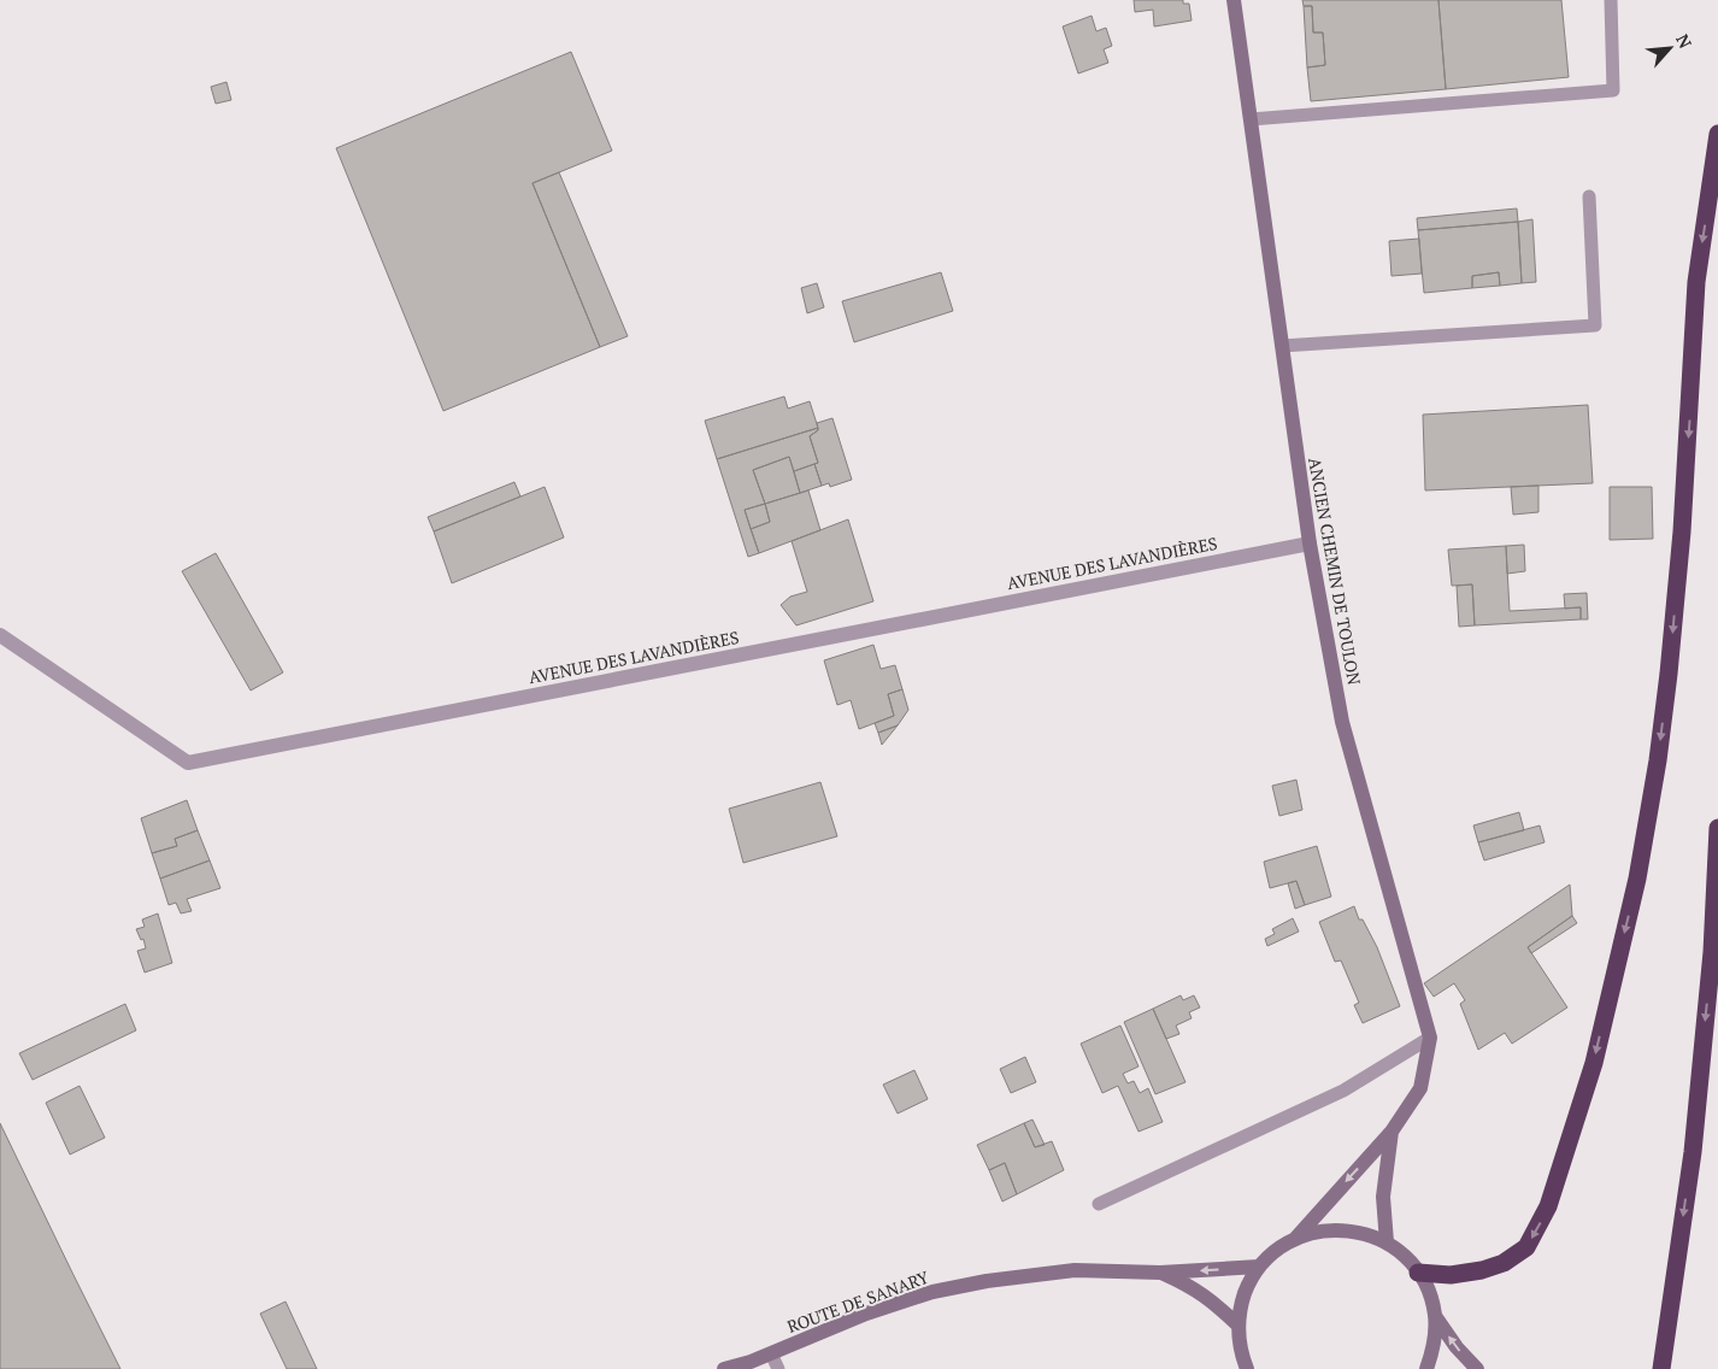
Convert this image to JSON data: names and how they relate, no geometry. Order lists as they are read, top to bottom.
{
  "streets": {
    "main road": ["ANCIEN CHEMIN DE TOULON", "ROUTE DE SANARY"],
    "street": ["AVENUE DES LAVANDIÈRES"]
  },
  "crossings": [
    ["AVENUE DES LAVANDIÈRES", "ANCIEN CHEMIN DE TOULON"]
  ],
  "north": "top right"
}
